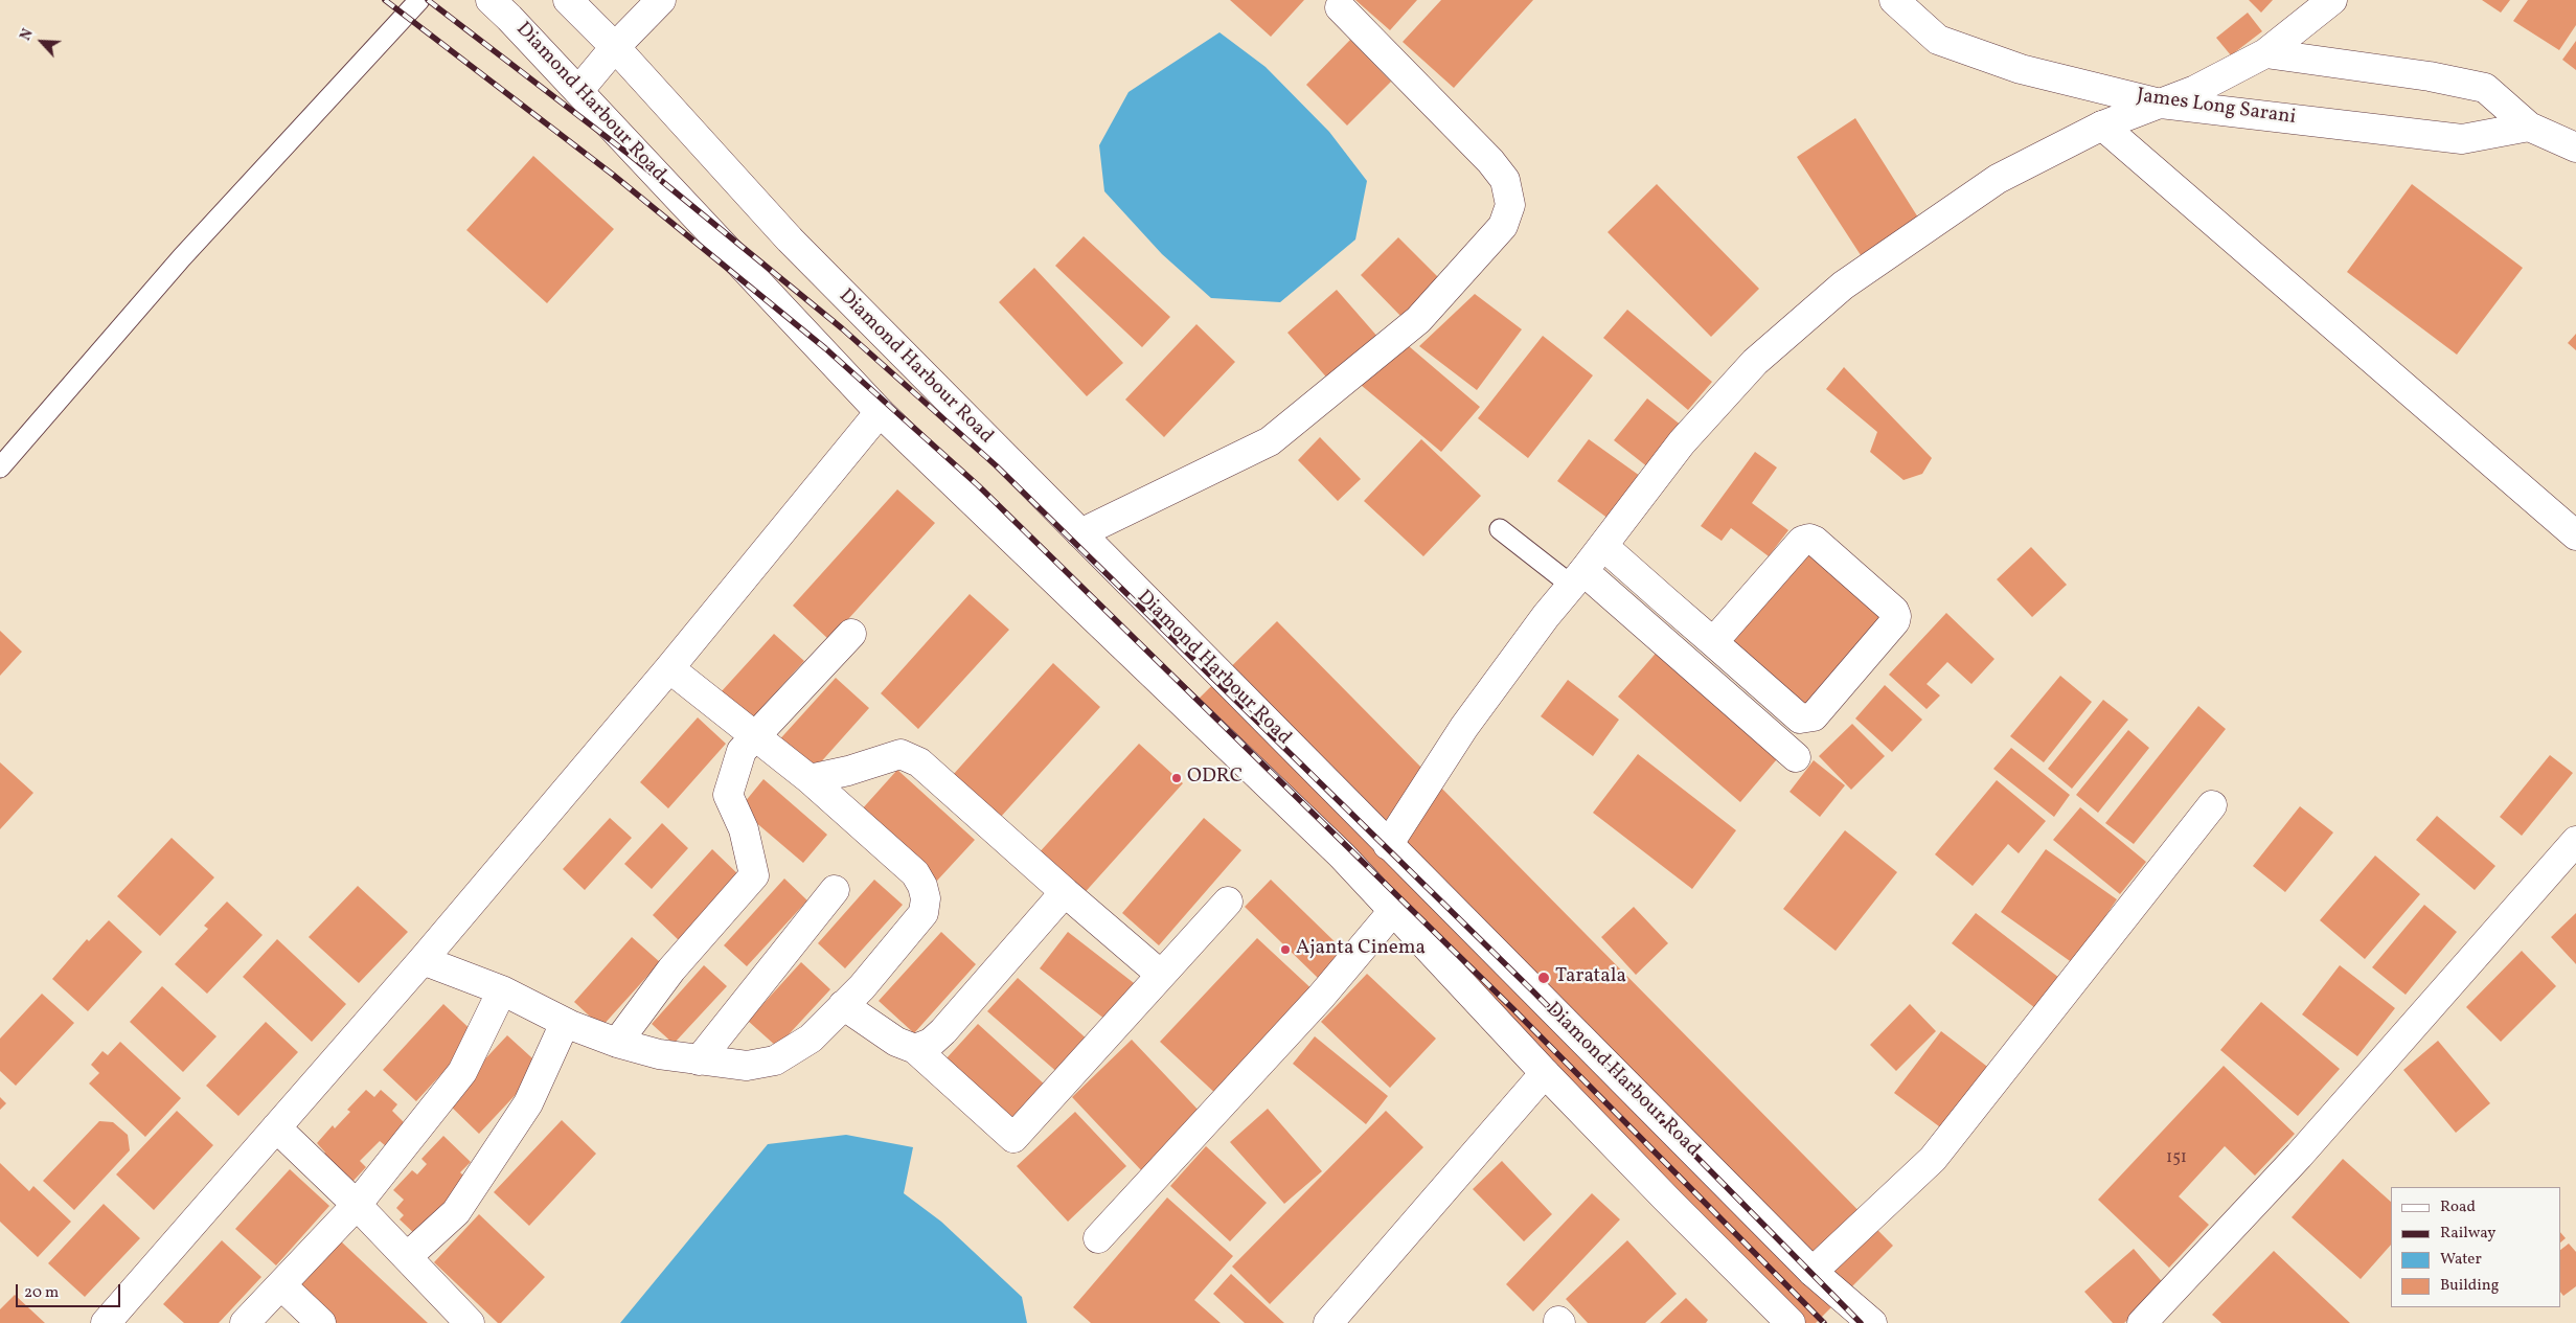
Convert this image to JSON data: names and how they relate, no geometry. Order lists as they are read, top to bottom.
{
  "streets": {
    "main road": ["Diamond Harbour Road", "James Long Sarani"]
  },
  "places": ["ODRC", "Ajanta Cinema", "Taratala"],
  "house_numbers": ["151"],
  "legend": [
    "Road",
    "Railway",
    "Water",
    "Building"
  ],
  "scale_bar": "20 m",
  "north": "top left"
}
